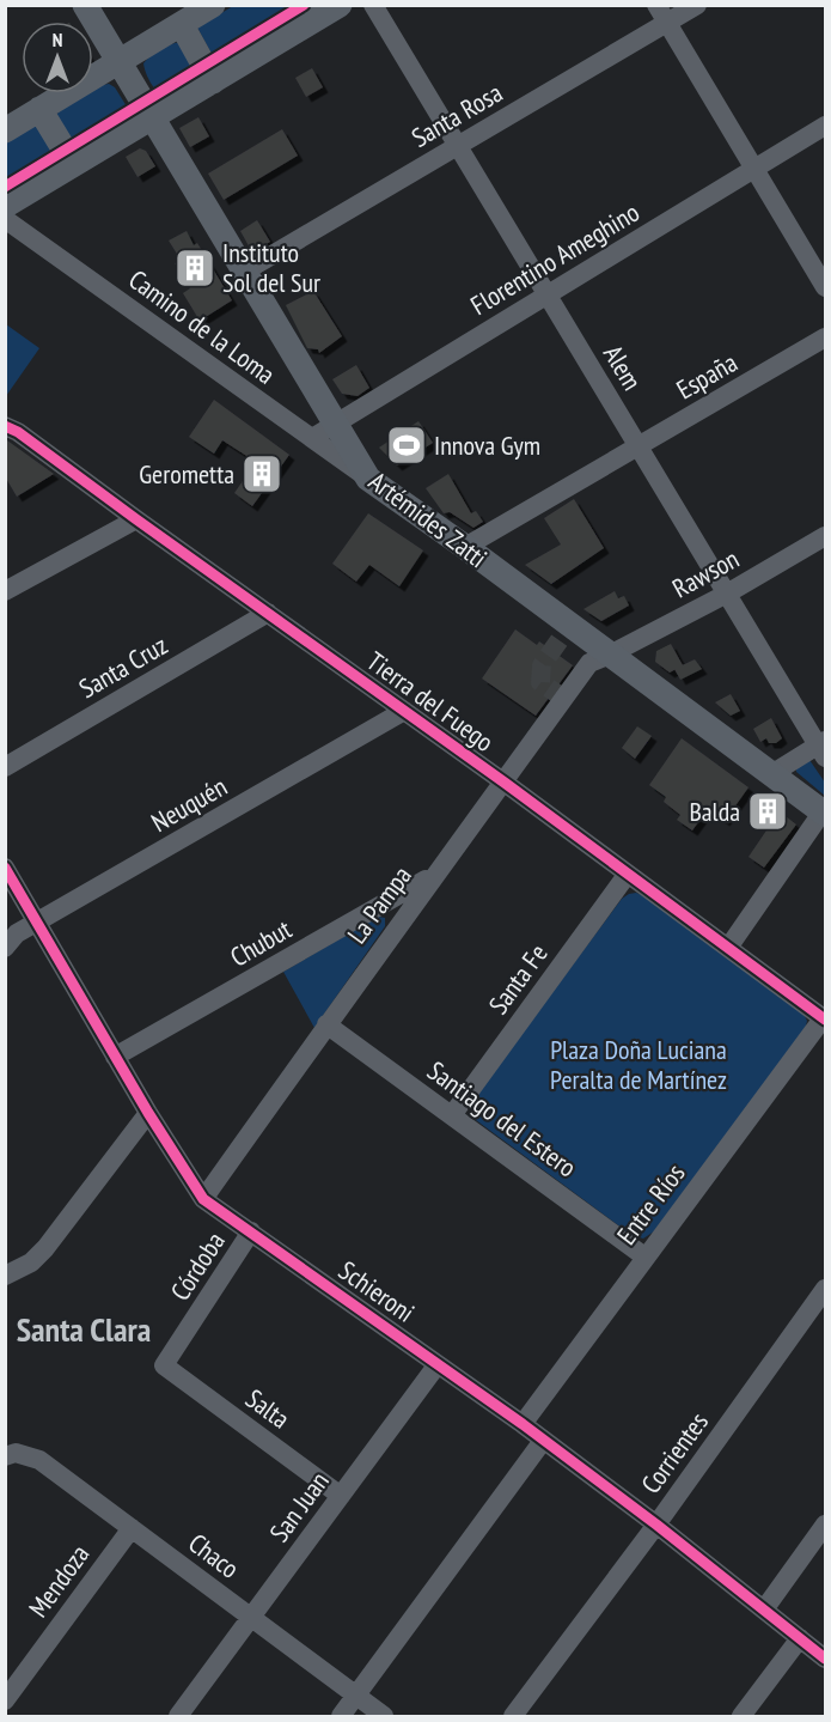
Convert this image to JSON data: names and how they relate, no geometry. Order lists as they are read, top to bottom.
{
  "streets": {
    "main road": ["Artémides Zatti"],
    "street": [
      "Santa Rosa",
      "Florentino Ameghino",
      "Camino de la Loma",
      "Alem",
      "España",
      "Rawson",
      "Santa Cruz",
      "Tierra del Fuego",
      "Neuquén",
      "La Pampa",
      "Chubut",
      "Santa Fe",
      "Santiago del Estero",
      "Entre Ríos",
      "Córdoba",
      "Schieroni",
      "Salta",
      "Corrientes",
      "San Juan",
      "Chaco",
      "Mendoza"
    ]
  },
  "crossings": [
    ["Santa Rosa", "Alem"],
    ["Santa Rosa", "Artémides Zatti"],
    ["Florentino Ameghino", "Camino de la Loma"],
    ["Florentino Ameghino", "Alem"],
    ["Florentino Ameghino", "Artémides Zatti"],
    ["Camino de la Loma", "Artémides Zatti"],
    ["Alem", "España"],
    ["Alem", "Rawson"],
    ["España", "Artémides Zatti"],
    ["Artémides Zatti", "Rawson"],
    ["Artémides Zatti", "La Pampa"],
    ["Rawson", "La Pampa"],
    ["Santa Cruz", "Tierra del Fuego"],
    ["Tierra del Fuego", "Neuquén"],
    ["Tierra del Fuego", "La Pampa"],
    ["Tierra del Fuego", "Santa Fe"],
    ["Tierra del Fuego", "Entre Ríos"],
    ["Neuquén", "Schieroni"],
    ["La Pampa", "Chubut"],
    ["La Pampa", "Santiago del Estero"],
    ["La Pampa", "Schieroni"],
    ["Chubut", "Schieroni"],
    ["Santa Fe", "Santiago del Estero"],
    ["Santiago del Estero", "Entre Ríos"],
    ["Entre Ríos", "Schieroni"],
    ["Córdoba", "Schieroni"],
    ["Córdoba", "Salta"],
    ["Schieroni", "Corrientes"],
    ["Schieroni", "San Juan"],
    ["Salta", "San Juan"],
    ["San Juan", "Chaco"],
    ["Chaco", "Mendoza"]
  ],
  "districts": ["Santa Clara"],
  "parks": ["Plaza Doña Luciana Peralta de Martínez"],
  "places": {
    "building": ["Instituto Sol del Sur", "Gerometta", "Balda"],
    "sports": ["Innova Gym"]
  },
  "north": "top"
}
